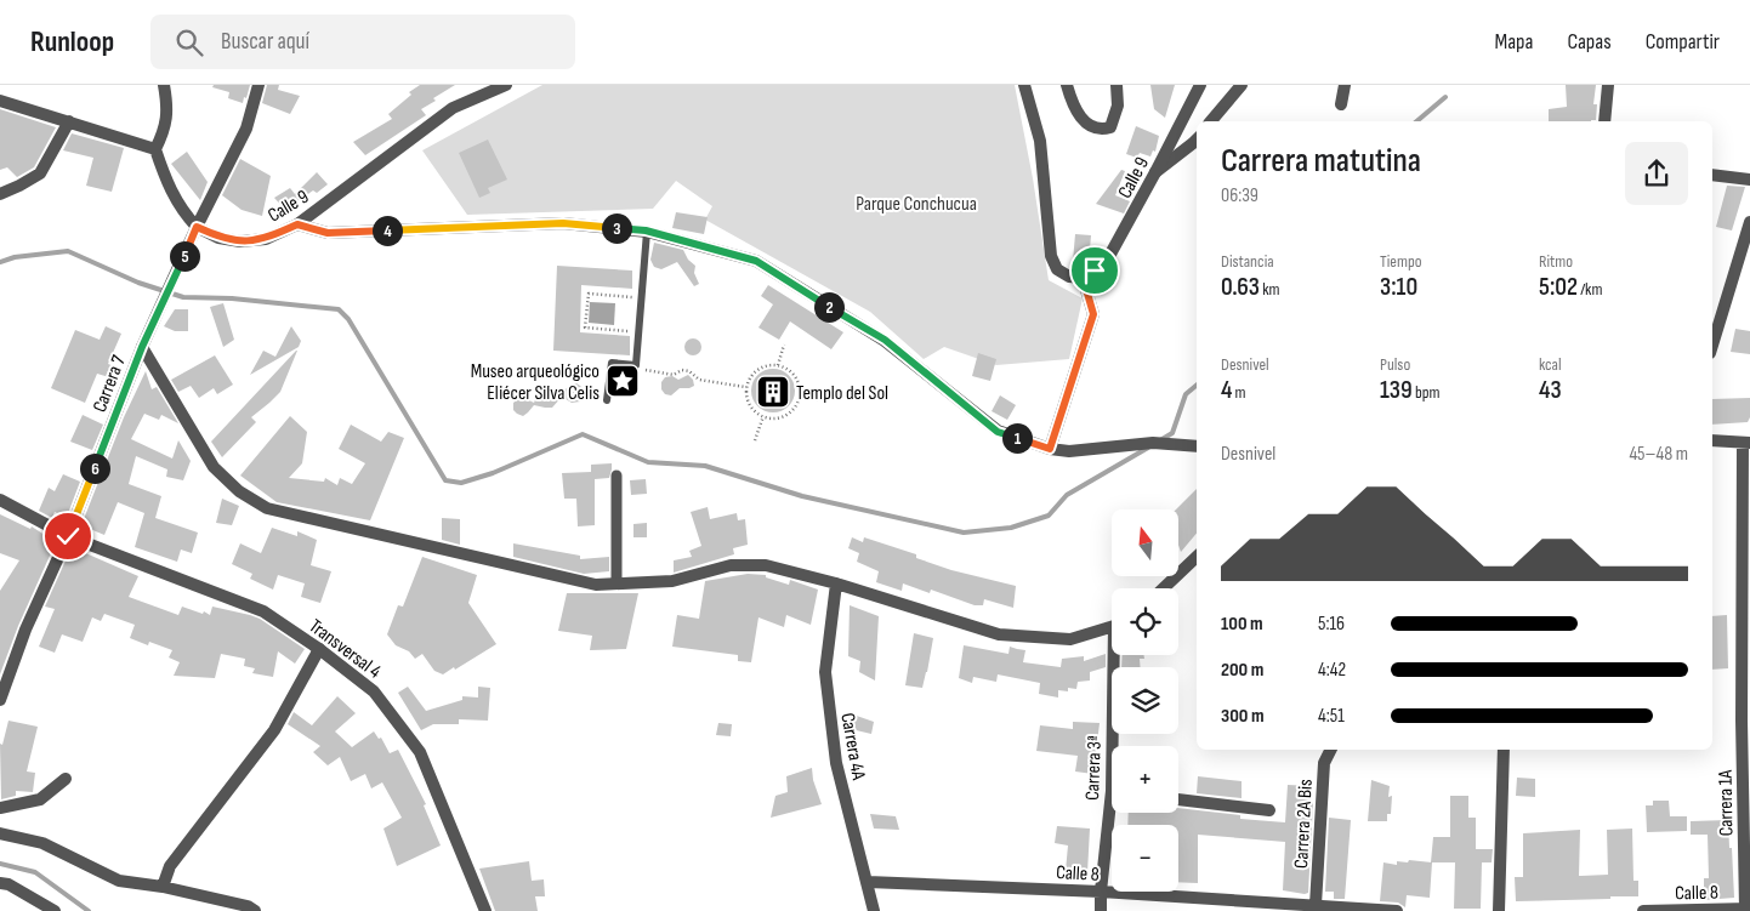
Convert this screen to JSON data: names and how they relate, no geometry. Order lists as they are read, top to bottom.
{
  "streets": {
    "street": [
      "Calle 9",
      "Carrera 7",
      "Transversal 4",
      "Carrera 4A",
      "Carrera 3ª",
      "Carrera 1A",
      "Carrera 2A Bis",
      "Calle 8"
    ]
  },
  "crossings": [
    ["Calle 9", "Carrera 7"],
    ["Carrera 7", "Transversal 4"],
    ["Carrera 4A", "Calle 8"],
    ["Carrera 3ª", "Calle 8"],
    ["Carrera 1A", "Calle 8"],
    ["Carrera 2A Bis", "Calle 8"]
  ],
  "parks": ["Parque Conchucua"],
  "places": {
    "place": ["Museo arqueológico Eliécer Silva Celis"],
    "building": ["Templo del Sol"]
  },
  "north": "top",
  "page": {
    "header": "Runloop",
    "search": "Buscar aquí",
    "nav": ["Mapa", "Capas", "Compartir"],
    "heading": ["Carrera matutina", "06:39"],
    "pins": [
      "3",
      "4",
      "5",
      "2",
      "1",
      "6"
    ],
    "stats": [
      ["Distancia", "0.63 km"],
      ["Tiempo", "3:10"],
      ["Ritmo", "5:02 /km"],
      ["Desnivel", "4 m"],
      ["Pulso", "139 bpm"],
      ["kcal", "43"]
    ],
    "chart": ["Desnivel", "45–48 m"],
    "map_buttons": ["+", "−"],
    "list": [
      {
        "name": "100 m",
        "note": "5:16"
      },
      {
        "name": "200 m",
        "note": "4:42"
      },
      {
        "name": "300 m",
        "note": "4:51"
      }
    ]
  }
}
